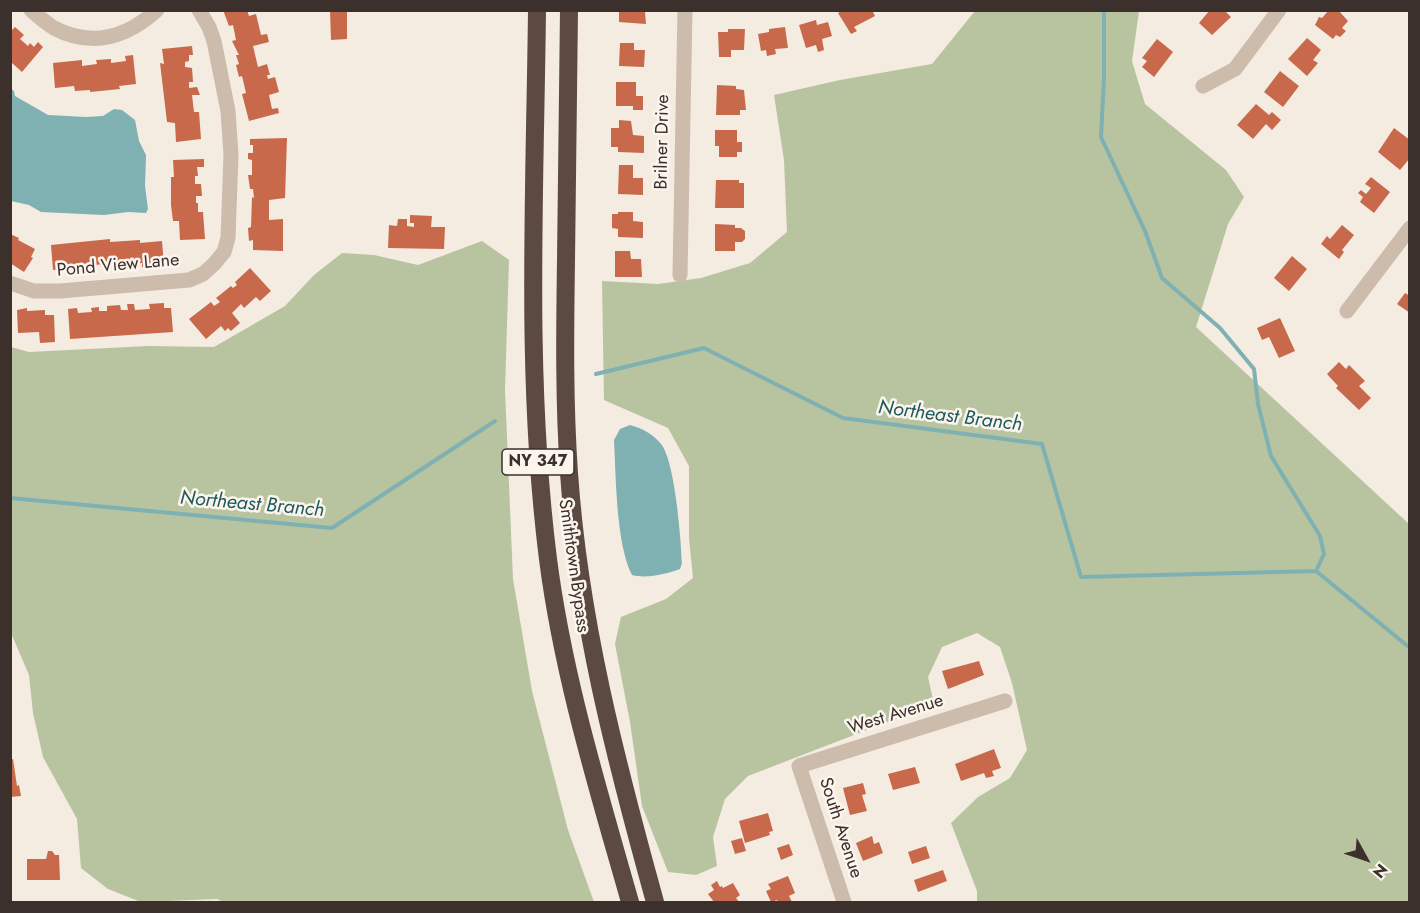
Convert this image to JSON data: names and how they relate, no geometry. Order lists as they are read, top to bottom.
{
  "streets": {
    "highway": ["NY 347", "Smithtown Bypass"],
    "street": [
      "Brilner Drive",
      "Pond View Lane",
      "West Avenue",
      "South Avenue"
    ]
  },
  "crossings": [
    ["West Avenue", "South Avenue"]
  ],
  "water": ["Northeast Branch"],
  "north": "bottom right"
}
